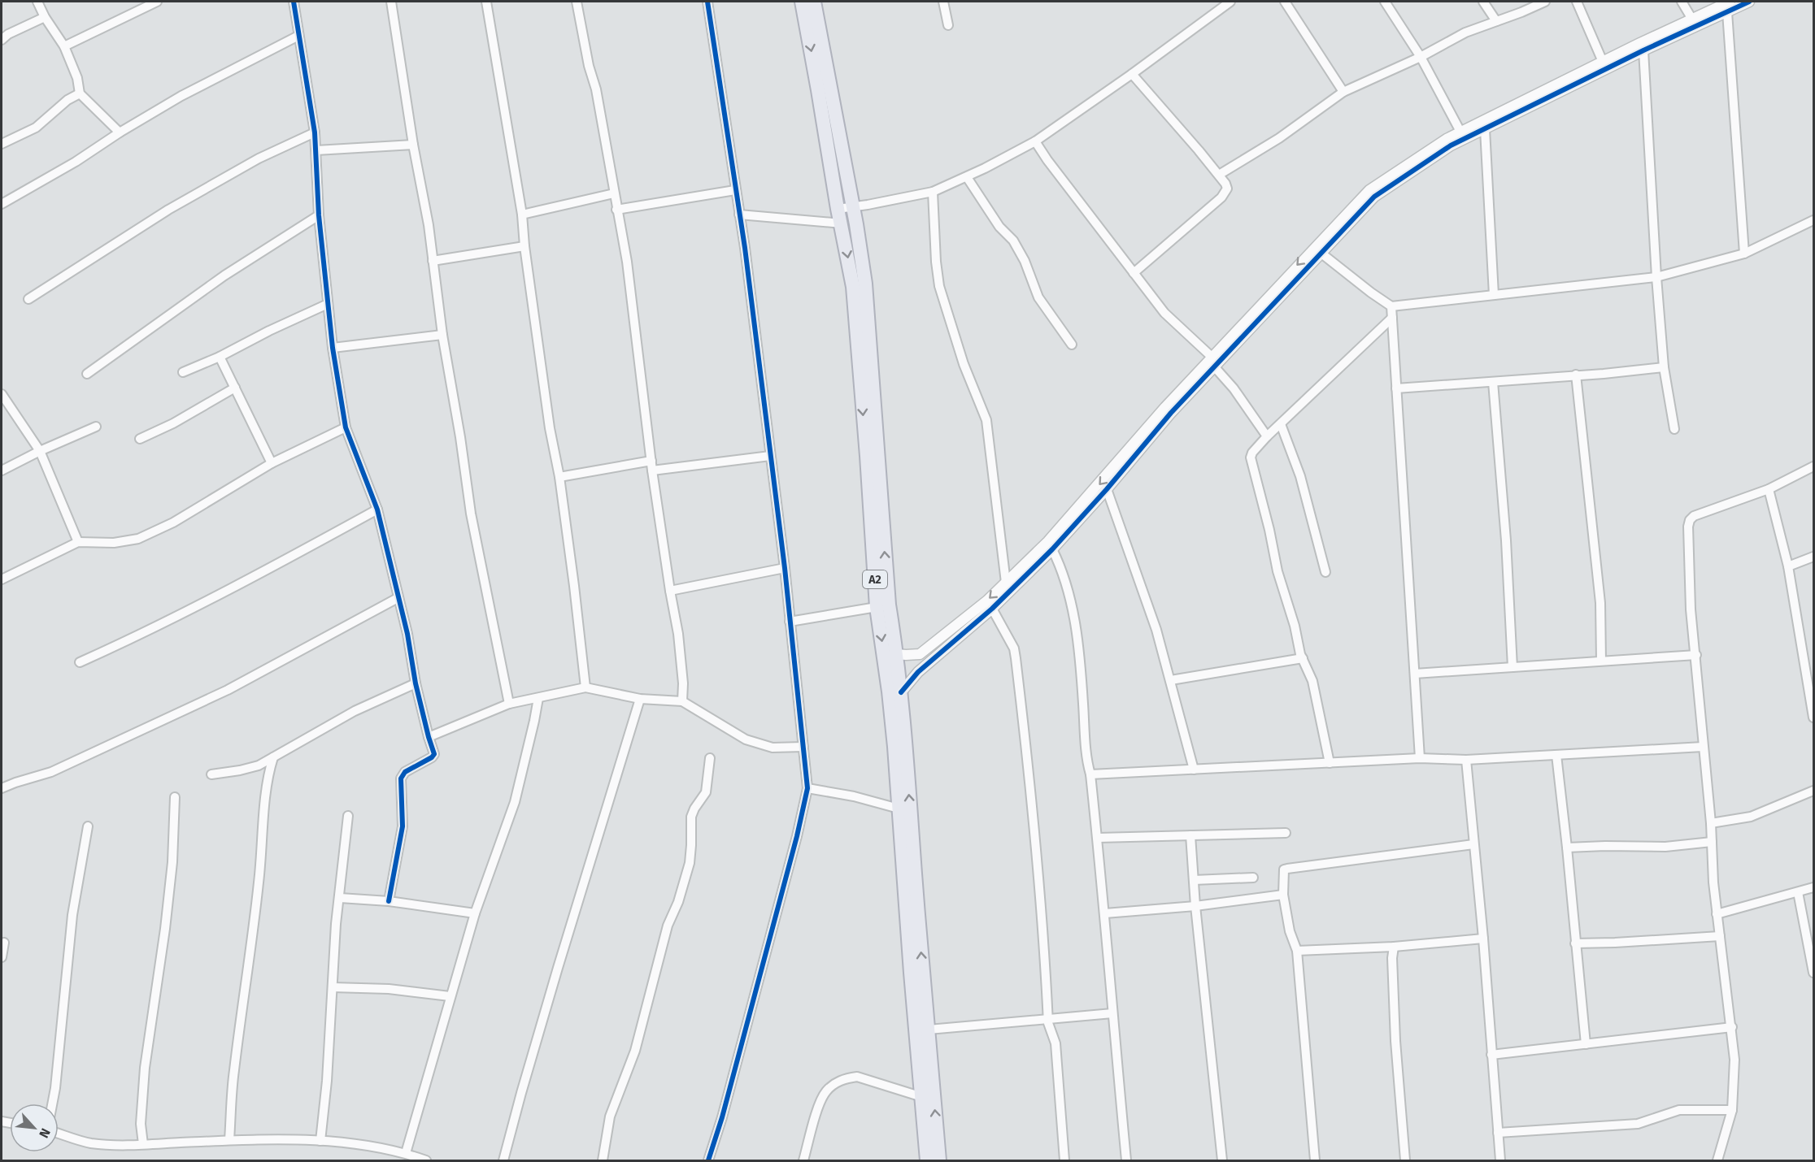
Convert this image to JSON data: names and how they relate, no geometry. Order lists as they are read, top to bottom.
{
  "streets": {
    "highway": ["A2"]
  },
  "north": "bottom right"
}
